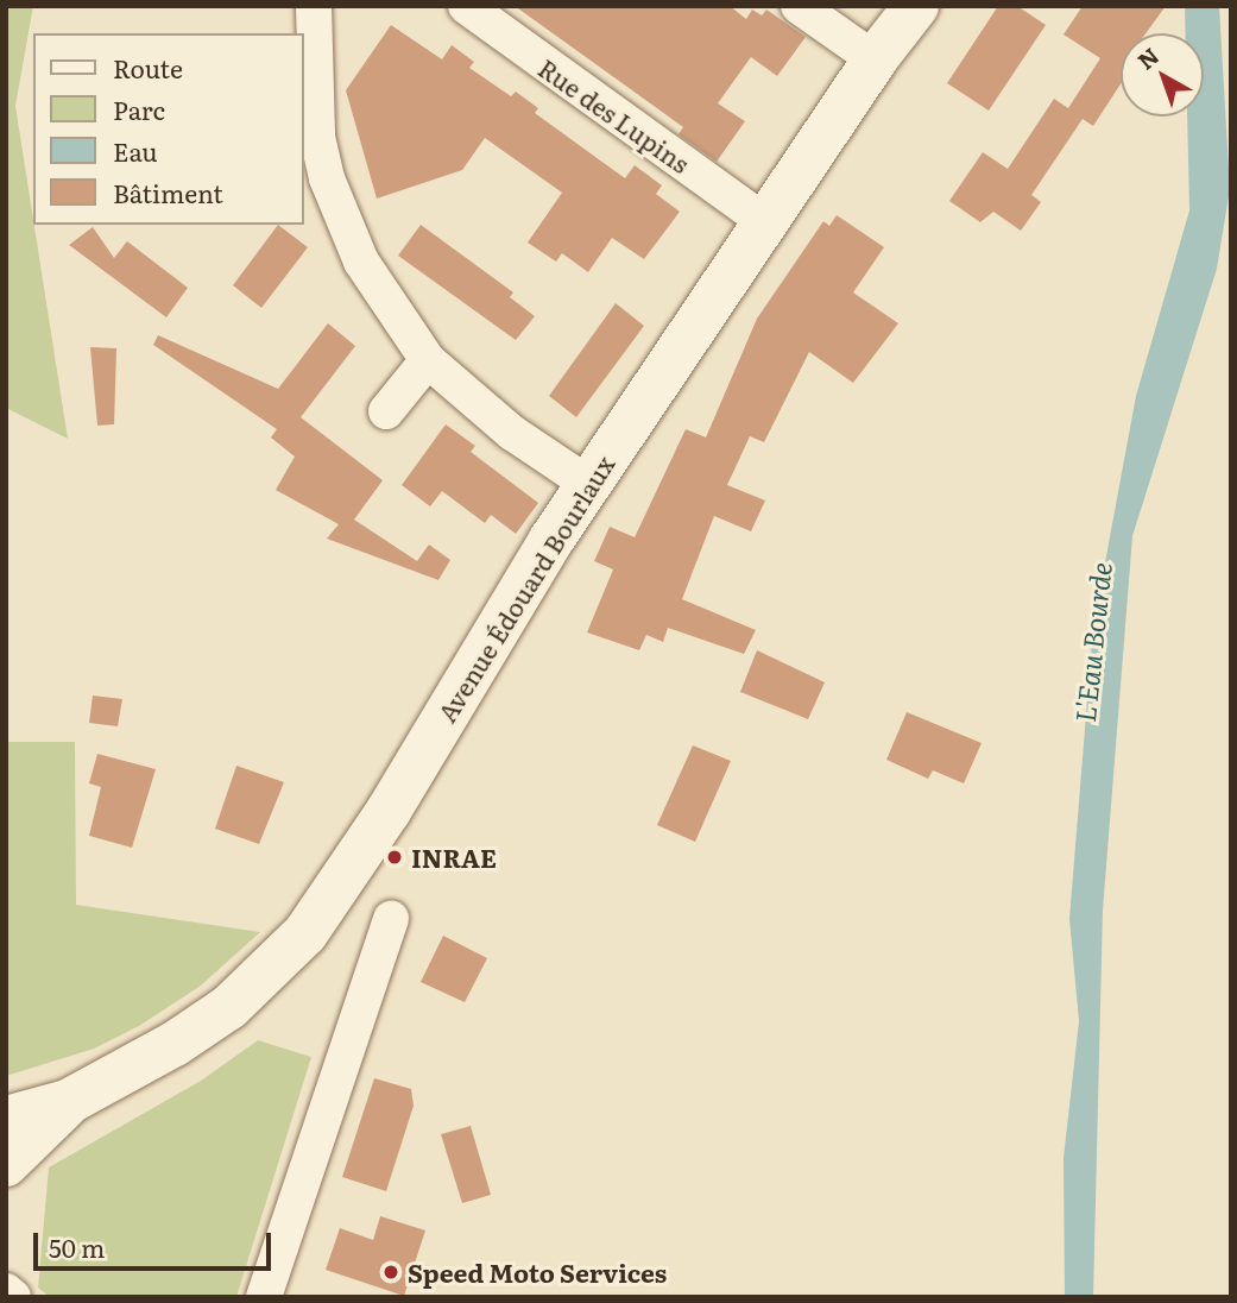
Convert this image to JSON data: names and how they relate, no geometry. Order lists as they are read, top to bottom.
{
  "streets": {
    "street": ["Rue des Lupins", "Avenue Édouard Bourlaux"]
  },
  "crossings": [
    ["Rue des Lupins", "Avenue Édouard Bourlaux"]
  ],
  "water": ["L'Eau Bourde"],
  "places": ["INRAE", "Speed Moto Services"],
  "legend": [
    "Route",
    "Parc",
    "Eau",
    "Bâtiment"
  ],
  "scale_bar": "50 m",
  "north": "top left"
}
